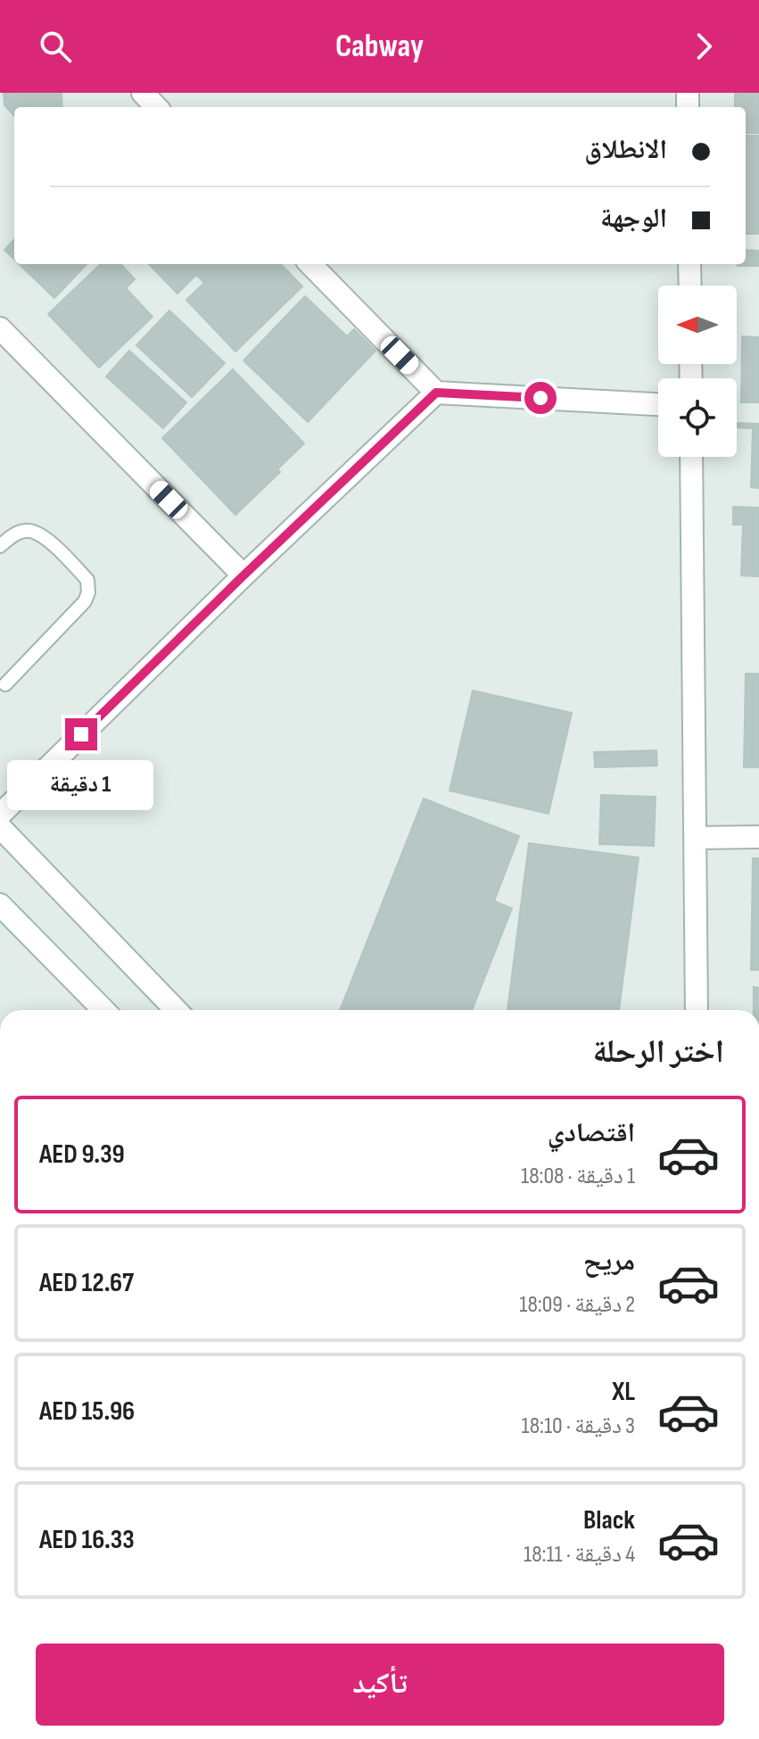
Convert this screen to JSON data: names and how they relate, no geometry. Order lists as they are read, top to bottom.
{
  "north": "left",
  "page": {
    "header": "Cabway",
    "banner": ["الانطلاق", "الوجهة"],
    "bubble": "1 دقيقة",
    "heading": "اختر الرحلة",
    "list": [
      {
        "name": "اقتصادي",
        "note": "1 دقيقة · 18:08",
        "value": "AED 9.39"
      },
      {
        "name": "مريح",
        "note": "2 دقيقة · 18:09",
        "value": "AED 12.67"
      },
      {
        "name": "XL",
        "note": "3 دقيقة · 18:10",
        "value": "AED 15.96"
      },
      {
        "name": "Black",
        "note": "4 دقيقة · 18:11",
        "value": "AED 16.33"
      }
    ],
    "buttons": "تأكيد"
  }
}
